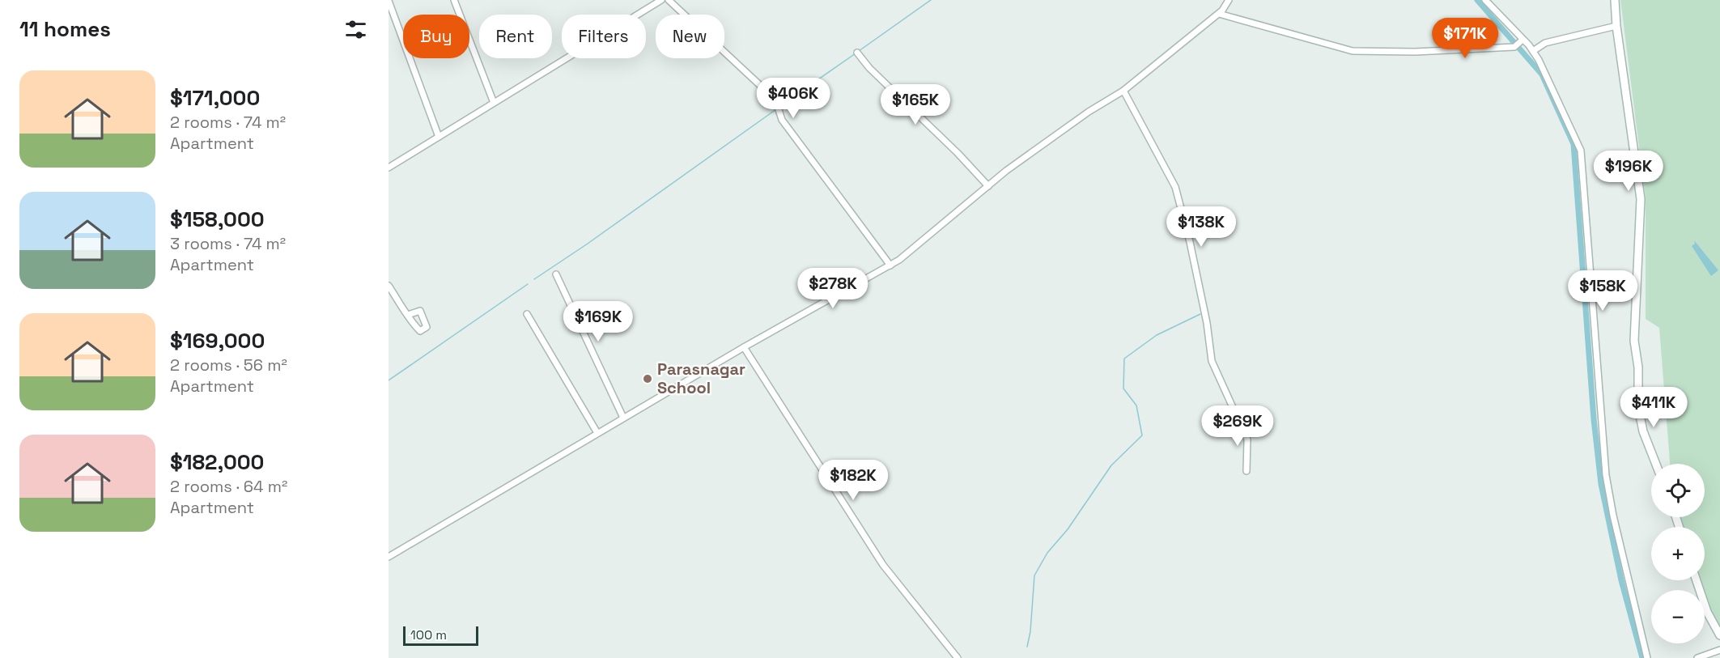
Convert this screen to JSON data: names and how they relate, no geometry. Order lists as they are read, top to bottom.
{
  "places": ["Parasnagar School"],
  "scale_bar": "100 m",
  "page": {
    "heading": "11 homes",
    "chip": [
      "Buy",
      "Rent",
      "Filters",
      "New"
    ],
    "price": [
      "$171K",
      "$406K",
      "$165K",
      "$196K",
      "$138K",
      "$278K",
      "$158K",
      "$169K",
      "$411K",
      "$269K",
      "$182K"
    ],
    "list": [
      {
        "name": "$171,000",
        "note": "2 rooms · 74 m² · Apartment"
      },
      {
        "name": "$158,000",
        "note": "3 rooms · 74 m² · Apartment"
      },
      {
        "name": "$169,000",
        "note": "2 rooms · 56 m² · Apartment"
      },
      {
        "name": "$182,000",
        "note": "2 rooms · 64 m² · Apartment"
      }
    ],
    "map_buttons": ["+", "−"],
    "scale": "100 m"
  }
}
